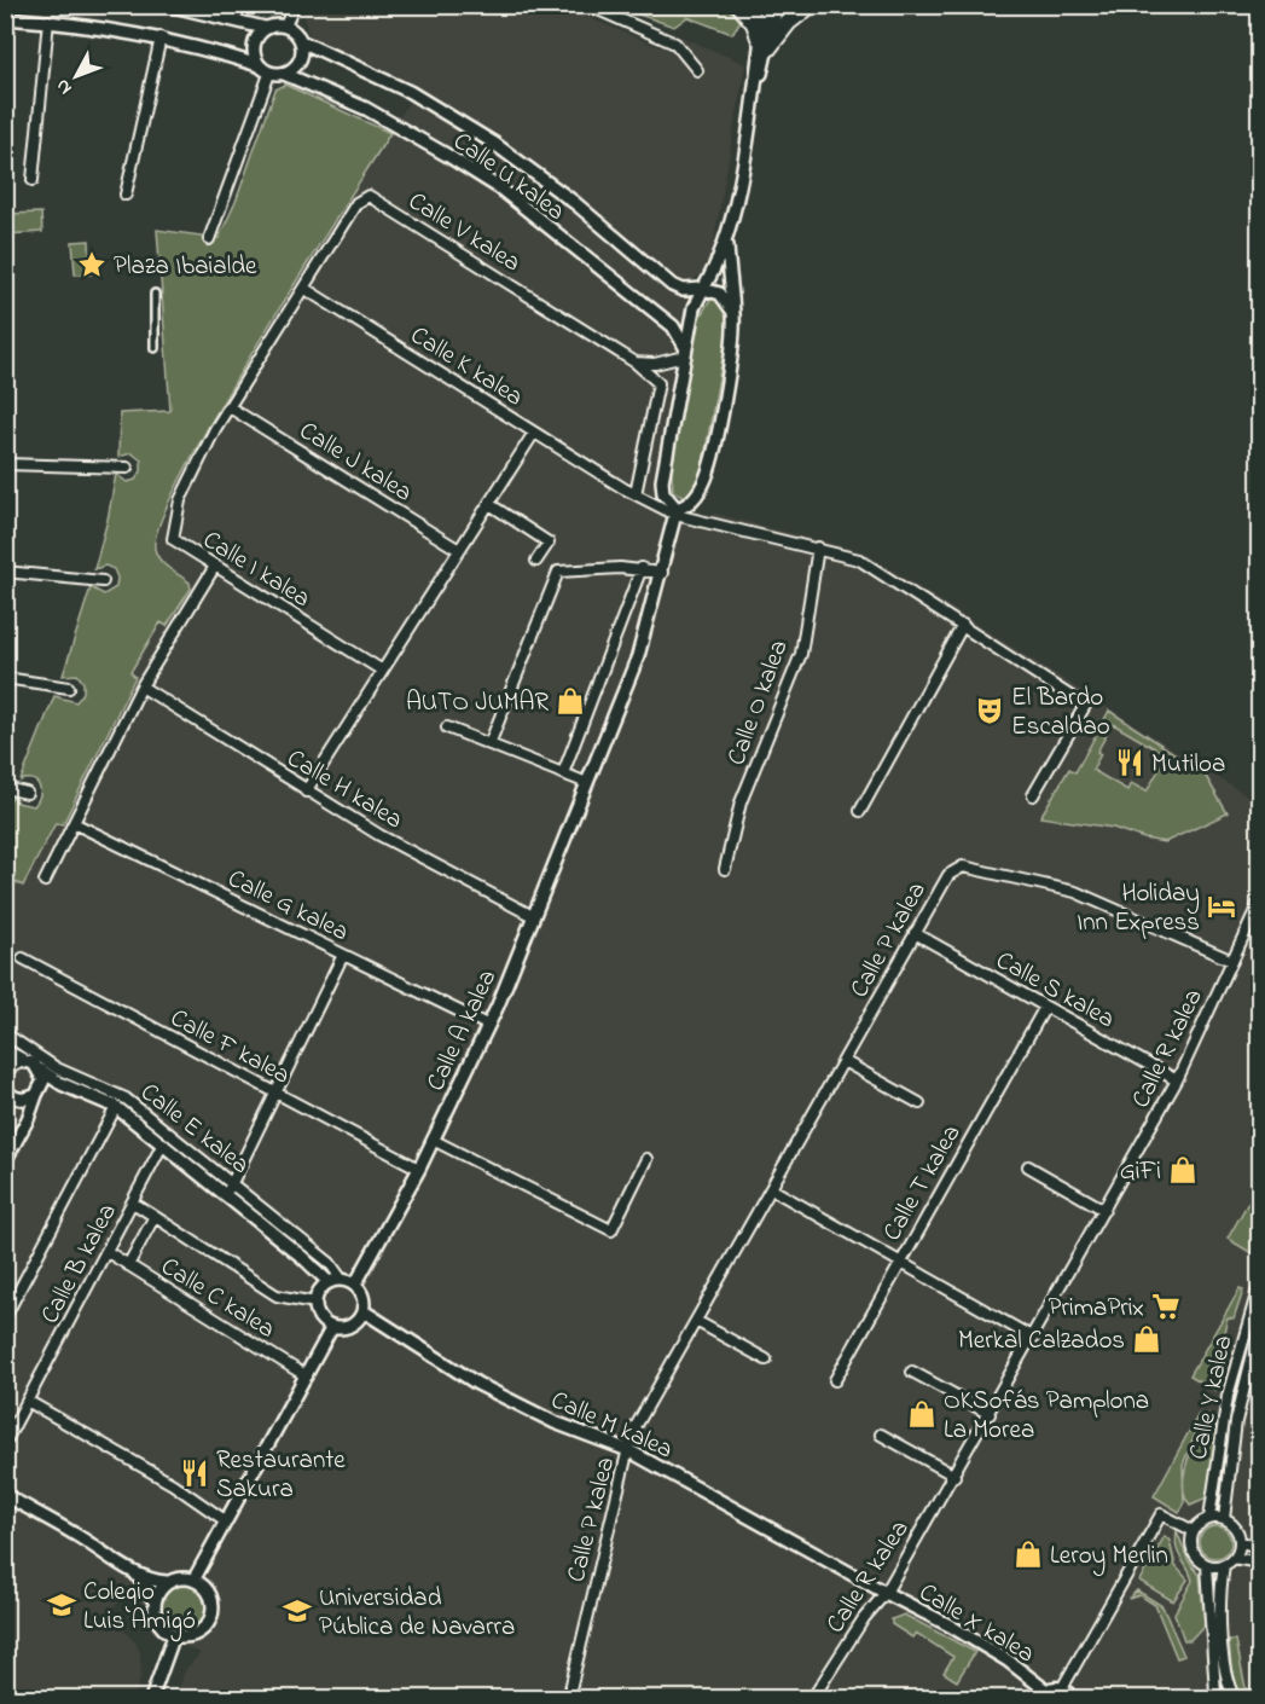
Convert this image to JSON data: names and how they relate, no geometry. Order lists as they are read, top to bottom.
{
  "streets": {
    "street": [
      "Calle U kalea",
      "Calle V kalea",
      "Calle K kalea",
      "Calle J kalea",
      "Calle I kalea",
      "Calle O kalea",
      "Calle H kalea",
      "Calle G kalea",
      "Calle P kalea",
      "Calle S kalea",
      "Calle A kalea",
      "Calle F kalea",
      "Calle R kalea",
      "Calle E kalea",
      "Calle T kalea",
      "Calle B kalea",
      "Calle C kalea",
      "Calle Y kalea",
      "Calle M kalea",
      "Calle X kalea"
    ]
  },
  "crossings": [
    ["Calle V kalea", "Calle K kalea"],
    ["Calle K kalea", "Calle A kalea"],
    ["Calle J kalea", "Calle I kalea"],
    ["Calle H kalea", "Calle A kalea"],
    ["Calle G kalea", "Calle A kalea"],
    ["Calle P kalea", "Calle S kalea"],
    ["Calle P kalea", "Calle R kalea"],
    ["Calle P kalea", "Calle M kalea"],
    ["Calle S kalea", "Calle R kalea"],
    ["Calle S kalea", "Calle T kalea"],
    ["Calle A kalea", "Calle F kalea"],
    ["Calle A kalea", "Calle E kalea"],
    ["Calle A kalea", "Calle M kalea"],
    ["Calle R kalea", "Calle M kalea"],
    ["Calle R kalea", "Calle X kalea"],
    ["Calle E kalea", "Calle M kalea"],
    ["Calle B kalea", "Calle C kalea"],
    ["Calle M kalea", "Calle X kalea"]
  ],
  "places": {
    "place": ["Plaza Ibaialde"],
    "shop": [
      "AUTO JUMAR",
      "GiFi",
      "Merkal Calzados",
      "OKSofás Pamplona La Morea",
      "Leroy Merlin"
    ],
    "theatre": ["El Bardo Escaldao"],
    "restaurant": ["Mutiloa", "Restaurante Sakura"],
    "hotel": ["Holiday Inn Express"],
    "supermarket": ["PrimaPrix"],
    "school or university": ["Colegio Luis Amigó", "Universidad Pública de Navarra"]
  },
  "north": "bottom left"
}
